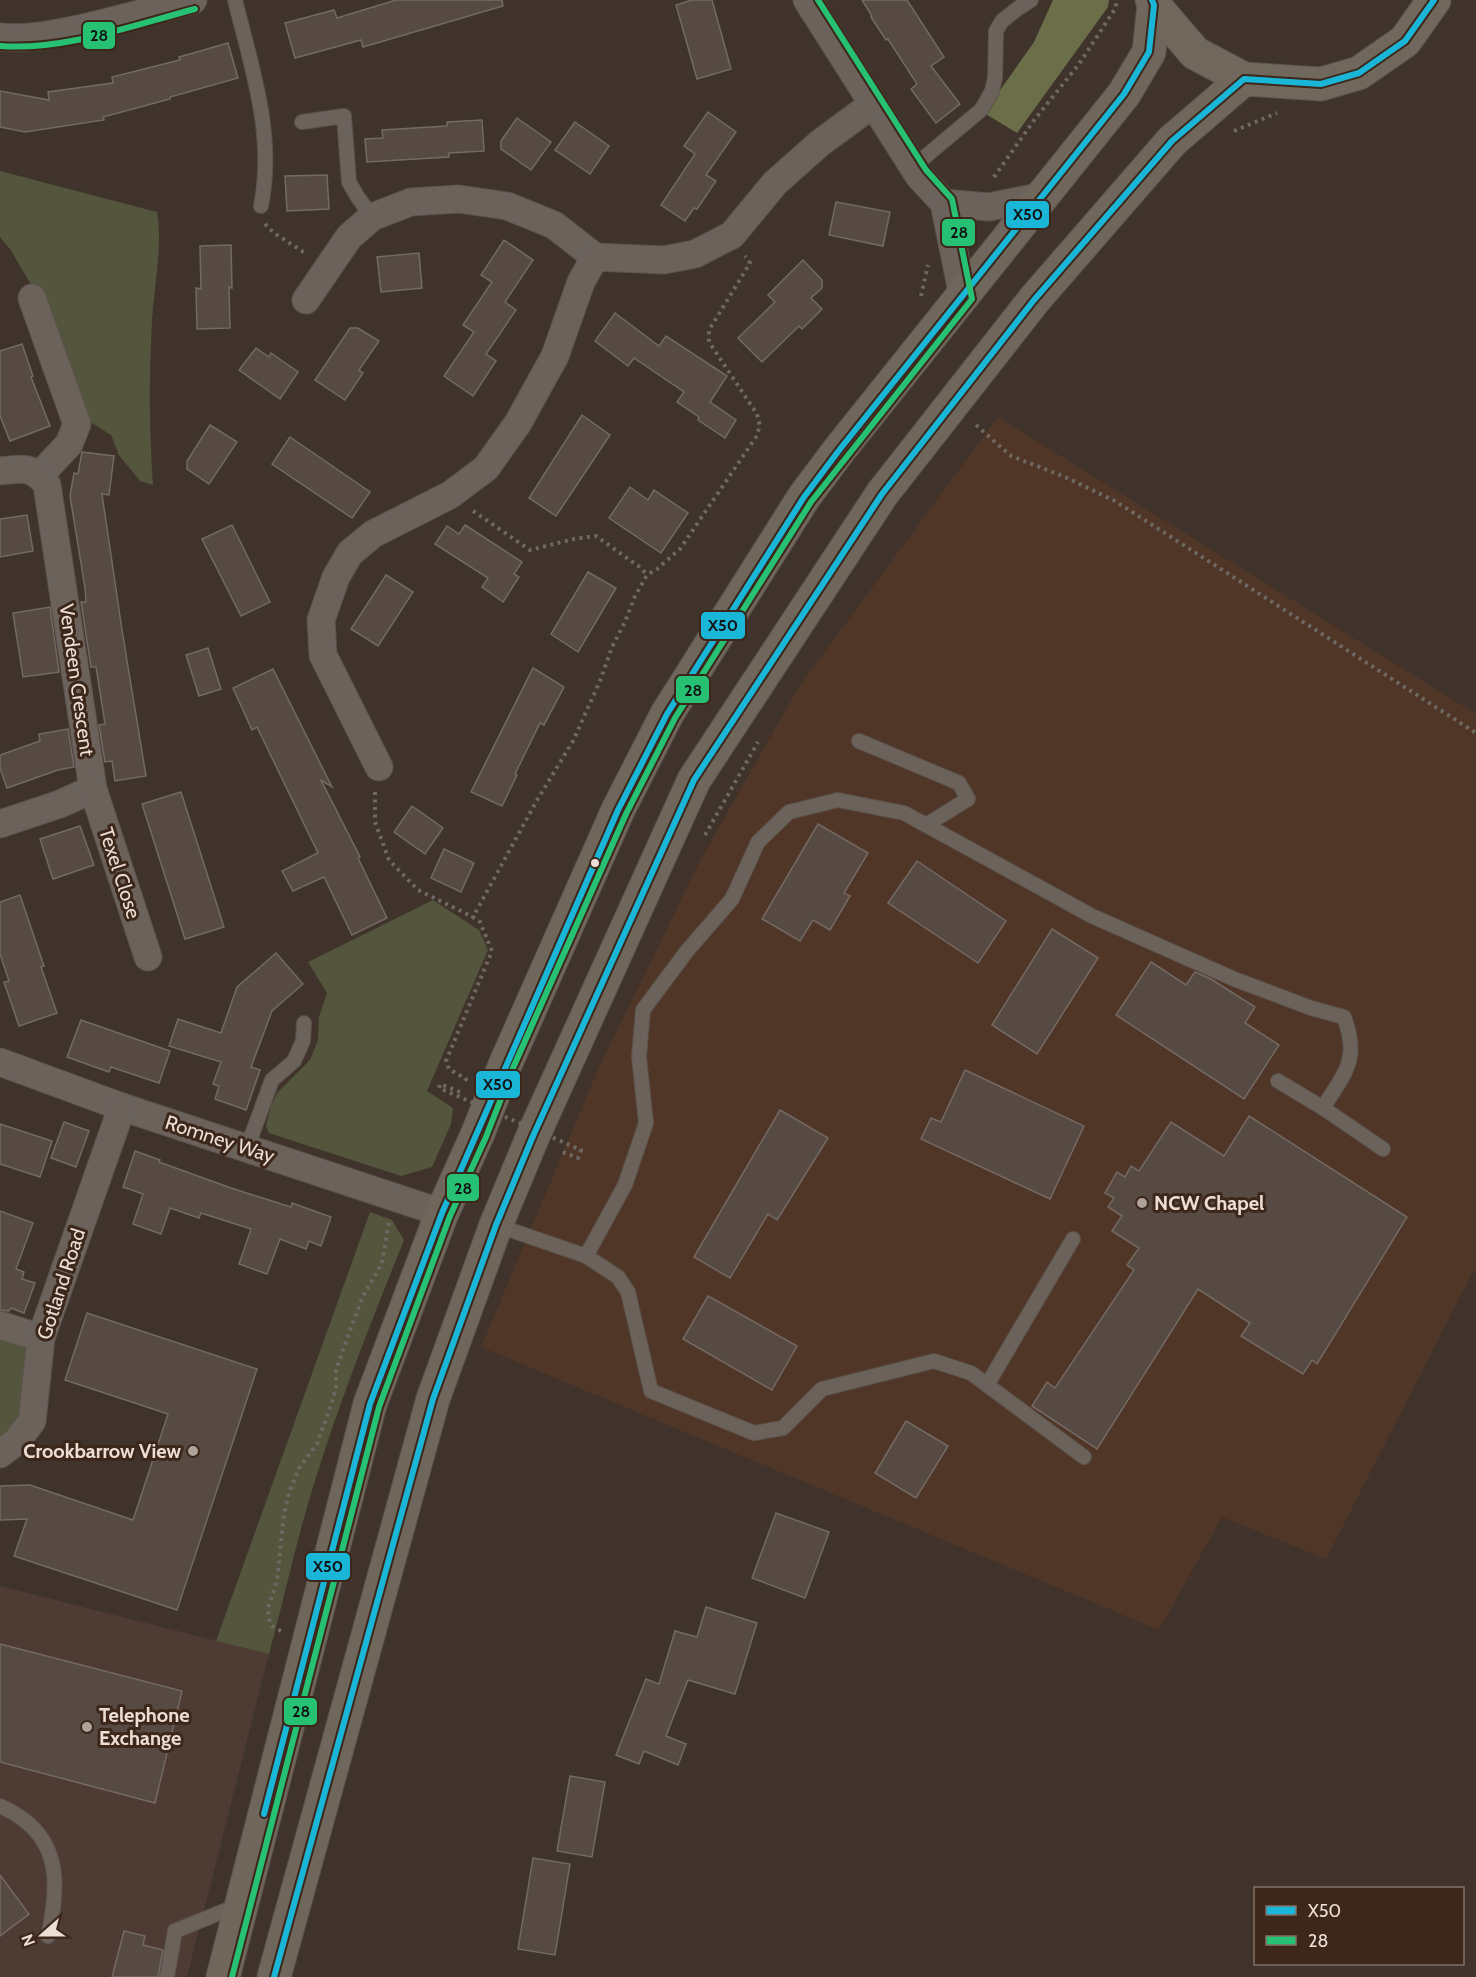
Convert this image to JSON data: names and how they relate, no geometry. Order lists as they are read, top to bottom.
{
  "streets": {
    "street": [
      "Vendeen Crescent",
      "Texel Close",
      "Romney Way",
      "Gotland Road"
    ]
  },
  "crossings": [
    ["Vendeen Crescent", "Texel Close"],
    ["Romney Way", "Gotland Road"]
  ],
  "places": ["NCW Chapel", "Crookbarrow View", "Telephone Exchange"],
  "lines": ["transit line X50", "transit line 28"],
  "legend": ["X50", "28"],
  "north": "left"
}
